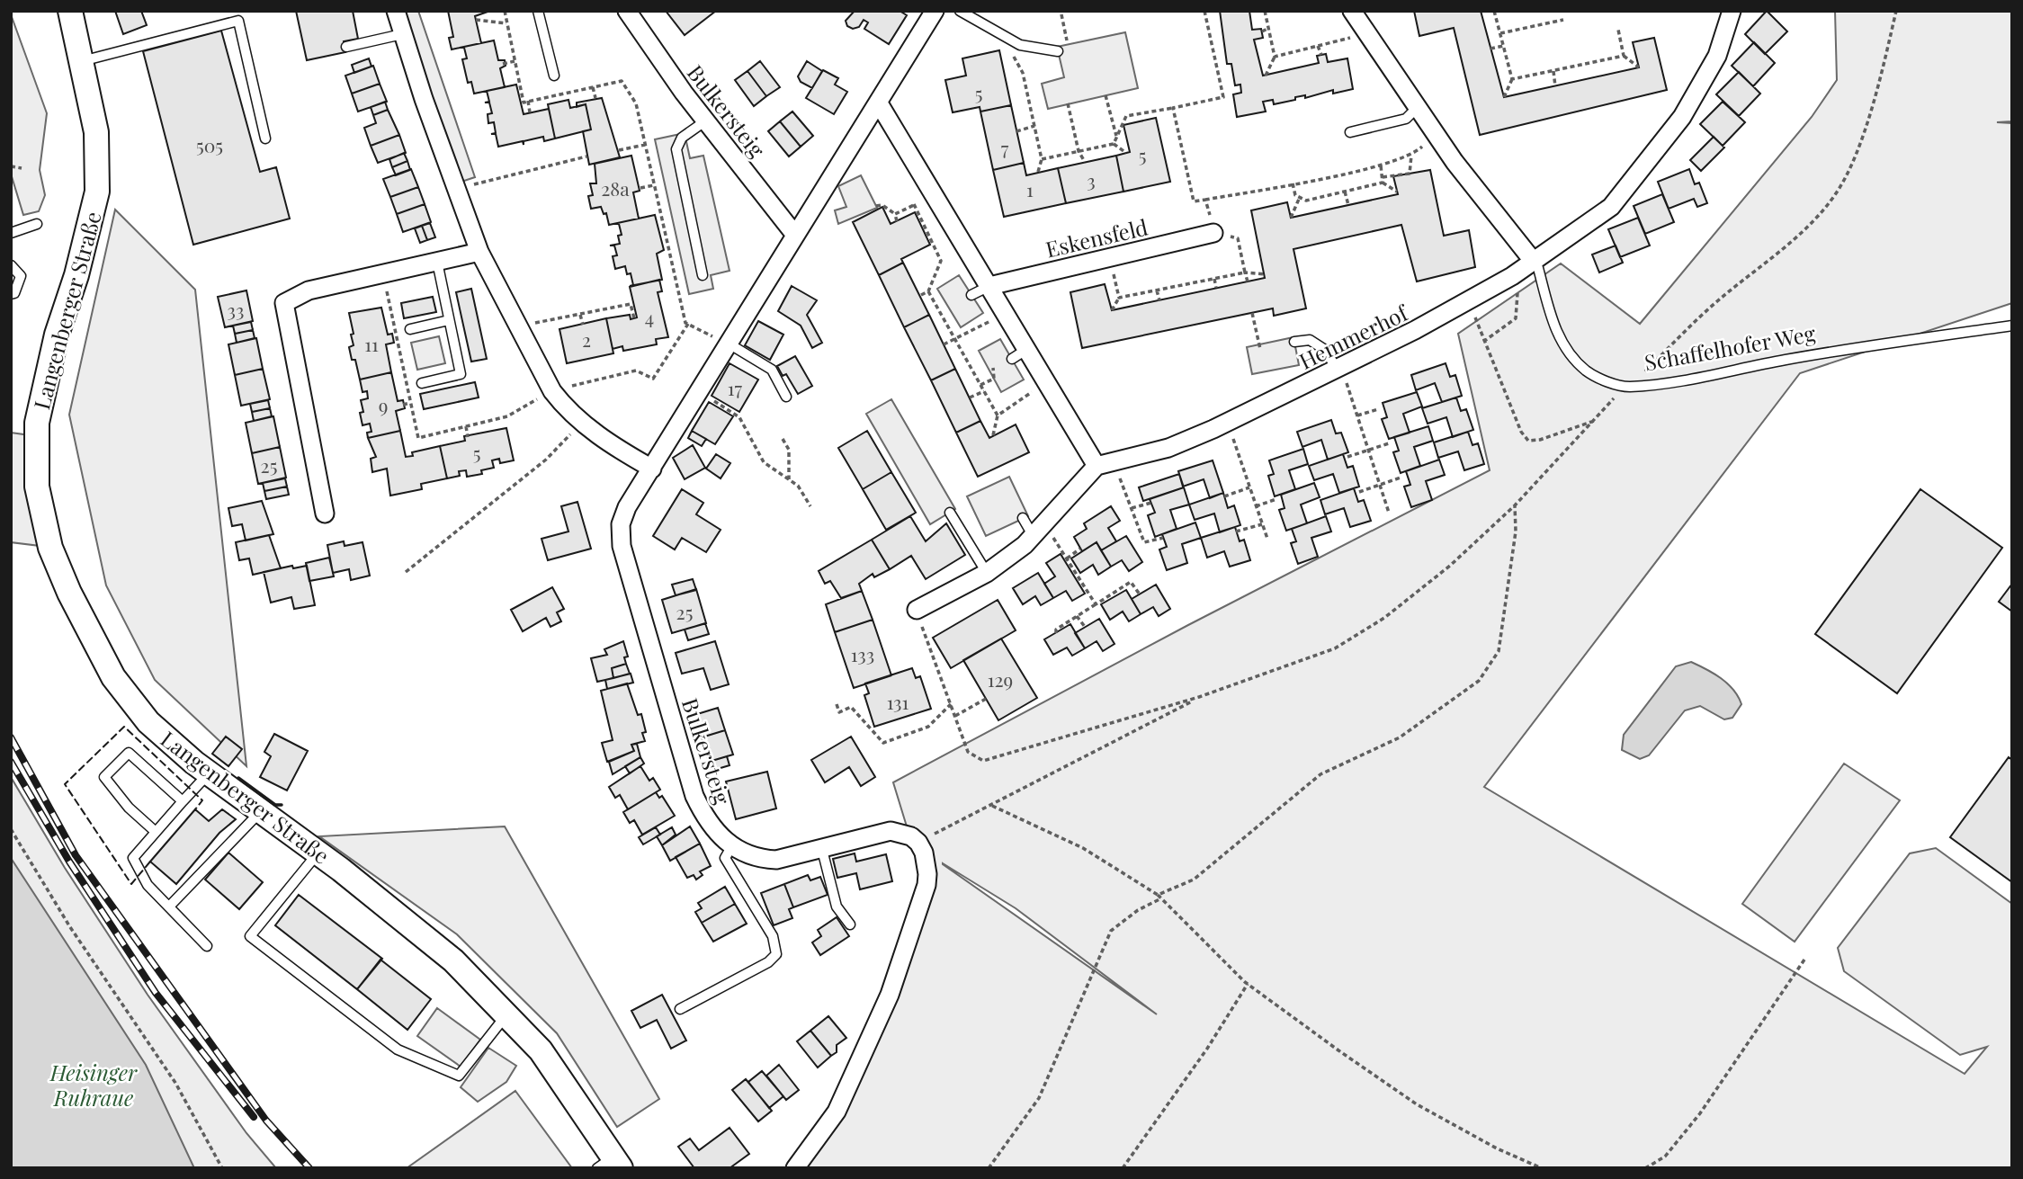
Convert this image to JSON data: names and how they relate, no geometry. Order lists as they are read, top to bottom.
{
  "streets": {
    "main road": ["Langenberger Straße"],
    "street": [
      "Bulkersteig",
      "Eskensfeld",
      "Hemmerhof",
      "Schaffelhofer Weg"
    ]
  },
  "crossings": [
    ["Hemmerhof", "Schaffelhofer Weg"]
  ],
  "parks": ["Heisinger Ruhraue"],
  "house_numbers": [
    "5",
    "505",
    "7",
    "5",
    "3",
    "28a",
    "1",
    "33",
    "4",
    "2",
    "11",
    "17",
    "9",
    "5",
    "25",
    "25",
    "133",
    "129",
    "131"
  ]
}
